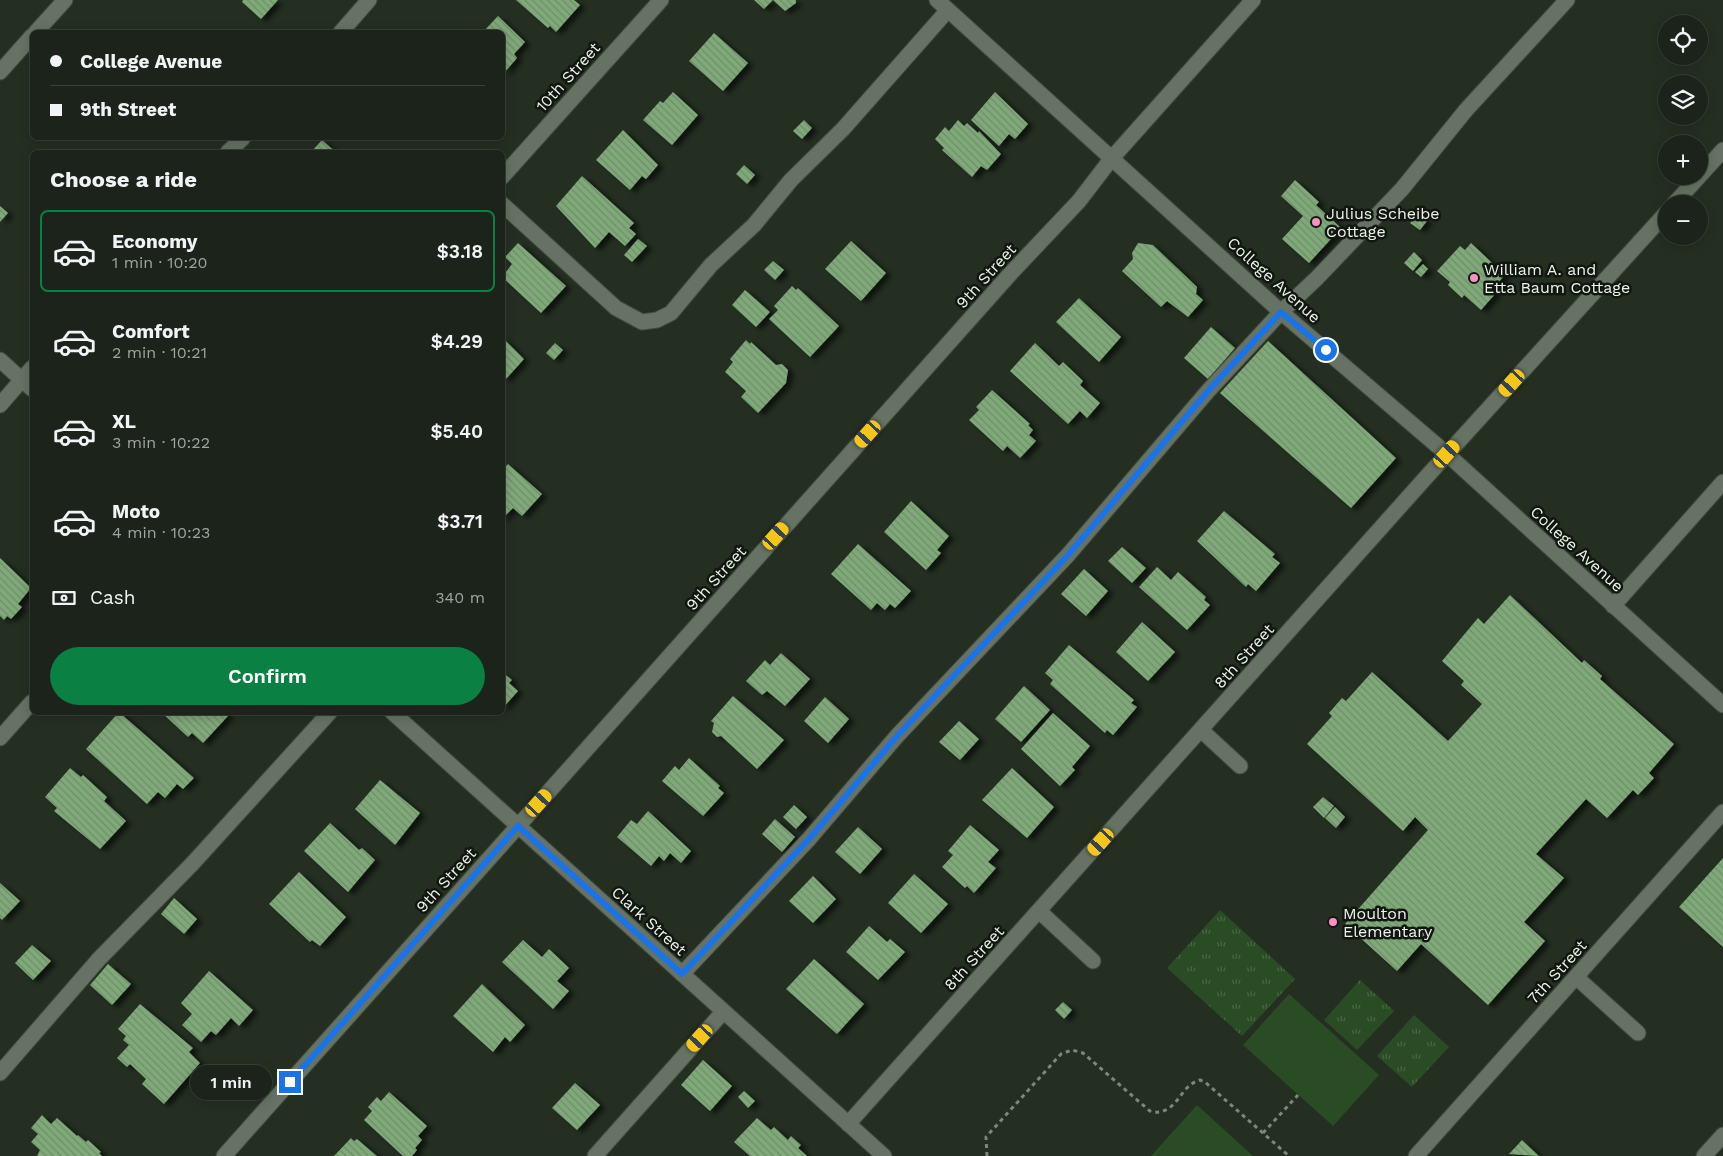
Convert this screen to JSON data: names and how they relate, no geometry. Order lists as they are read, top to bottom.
{
  "streets": {
    "street": [
      "10th Street",
      "9th Street",
      "College Avenue",
      "8th Street",
      "Clark Street",
      "7th Street"
    ]
  },
  "crossings": [
    ["9th Street", "College Avenue"],
    ["9th Street", "Clark Street"],
    ["College Avenue", "8th Street"],
    ["8th Street", "Clark Street"]
  ],
  "places": ["Julius Scheibe Cottage", "William A. and Etta Baum Cottage", "Moulton Elementary"],
  "page": {
    "map_buttons": ["+", "−"],
    "banner": ["College Avenue", "9th Street"],
    "heading": "Choose a ride",
    "list": [
      {
        "name": "Economy",
        "note": "1 min · 10:20",
        "value": "$3.18"
      },
      {
        "name": "Comfort",
        "note": "2 min · 10:21",
        "value": "$4.29"
      },
      {
        "name": "XL",
        "note": "3 min · 10:22",
        "value": "$5.40"
      },
      {
        "name": "Moto",
        "note": "4 min · 10:23",
        "value": "$3.71"
      }
    ],
    "pay": ["Cash", "340 m"],
    "buttons": "Confirm",
    "bubble": "1 min"
  }
}
